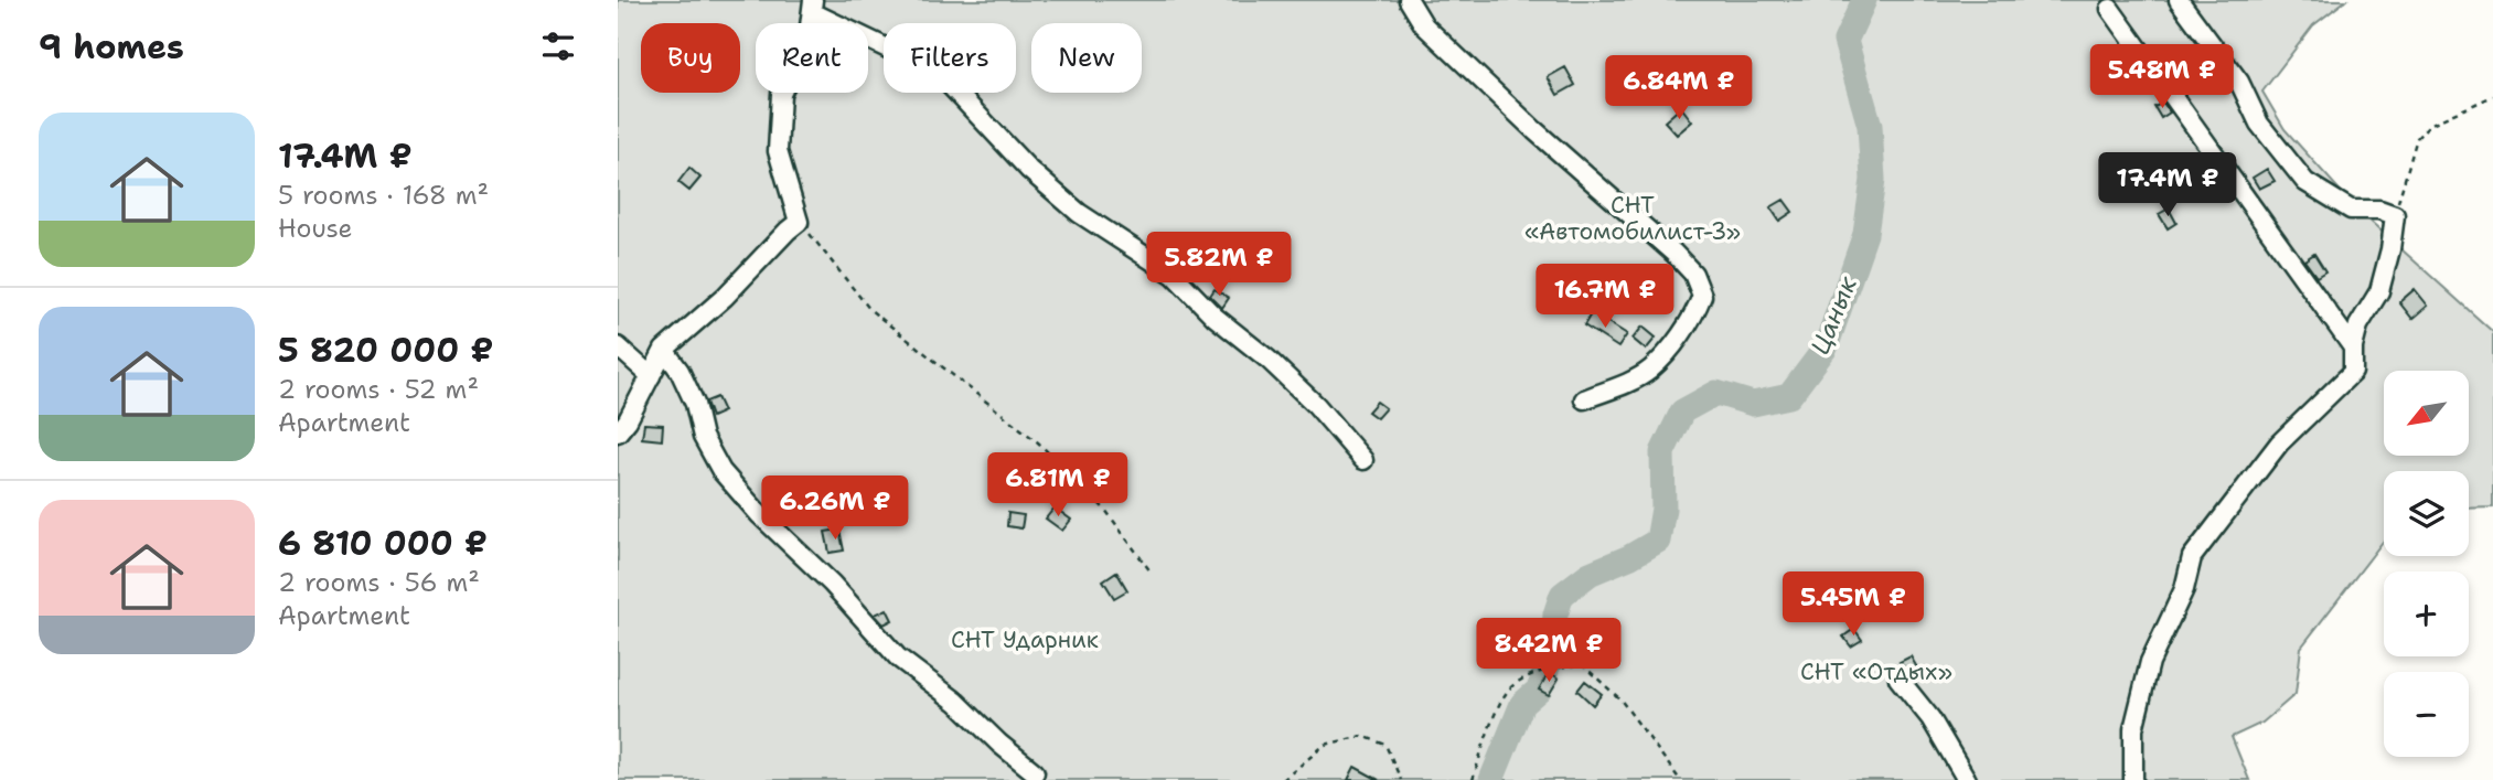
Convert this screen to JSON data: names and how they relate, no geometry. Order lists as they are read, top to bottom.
{
  "water": ["Цанык"],
  "parks": ["СНТ «Автомобилист-3»", "СНТ Ударник", "СНТ «Отдых»"],
  "north": "bottom left",
  "page": {
    "heading": "9 homes",
    "chip": [
      "Buy",
      "Rent",
      "Filters",
      "New"
    ],
    "price": [
      "5.48M ₽",
      "6.84M ₽",
      "17.4M ₽",
      "5.82M ₽",
      "16.7M ₽",
      "6.81M ₽",
      "6.26M ₽",
      "5.45M ₽",
      "8.42M ₽"
    ],
    "list": [
      {
        "name": "17.4M ₽",
        "note": "5 rooms · 168 m² · House"
      },
      {
        "name": "5 820 000 ₽",
        "note": "2 rooms · 52 m² · Apartment"
      },
      {
        "name": "6 810 000 ₽",
        "note": "2 rooms · 56 m² · Apartment"
      }
    ],
    "map_buttons": ["+", "−"]
  }
}
